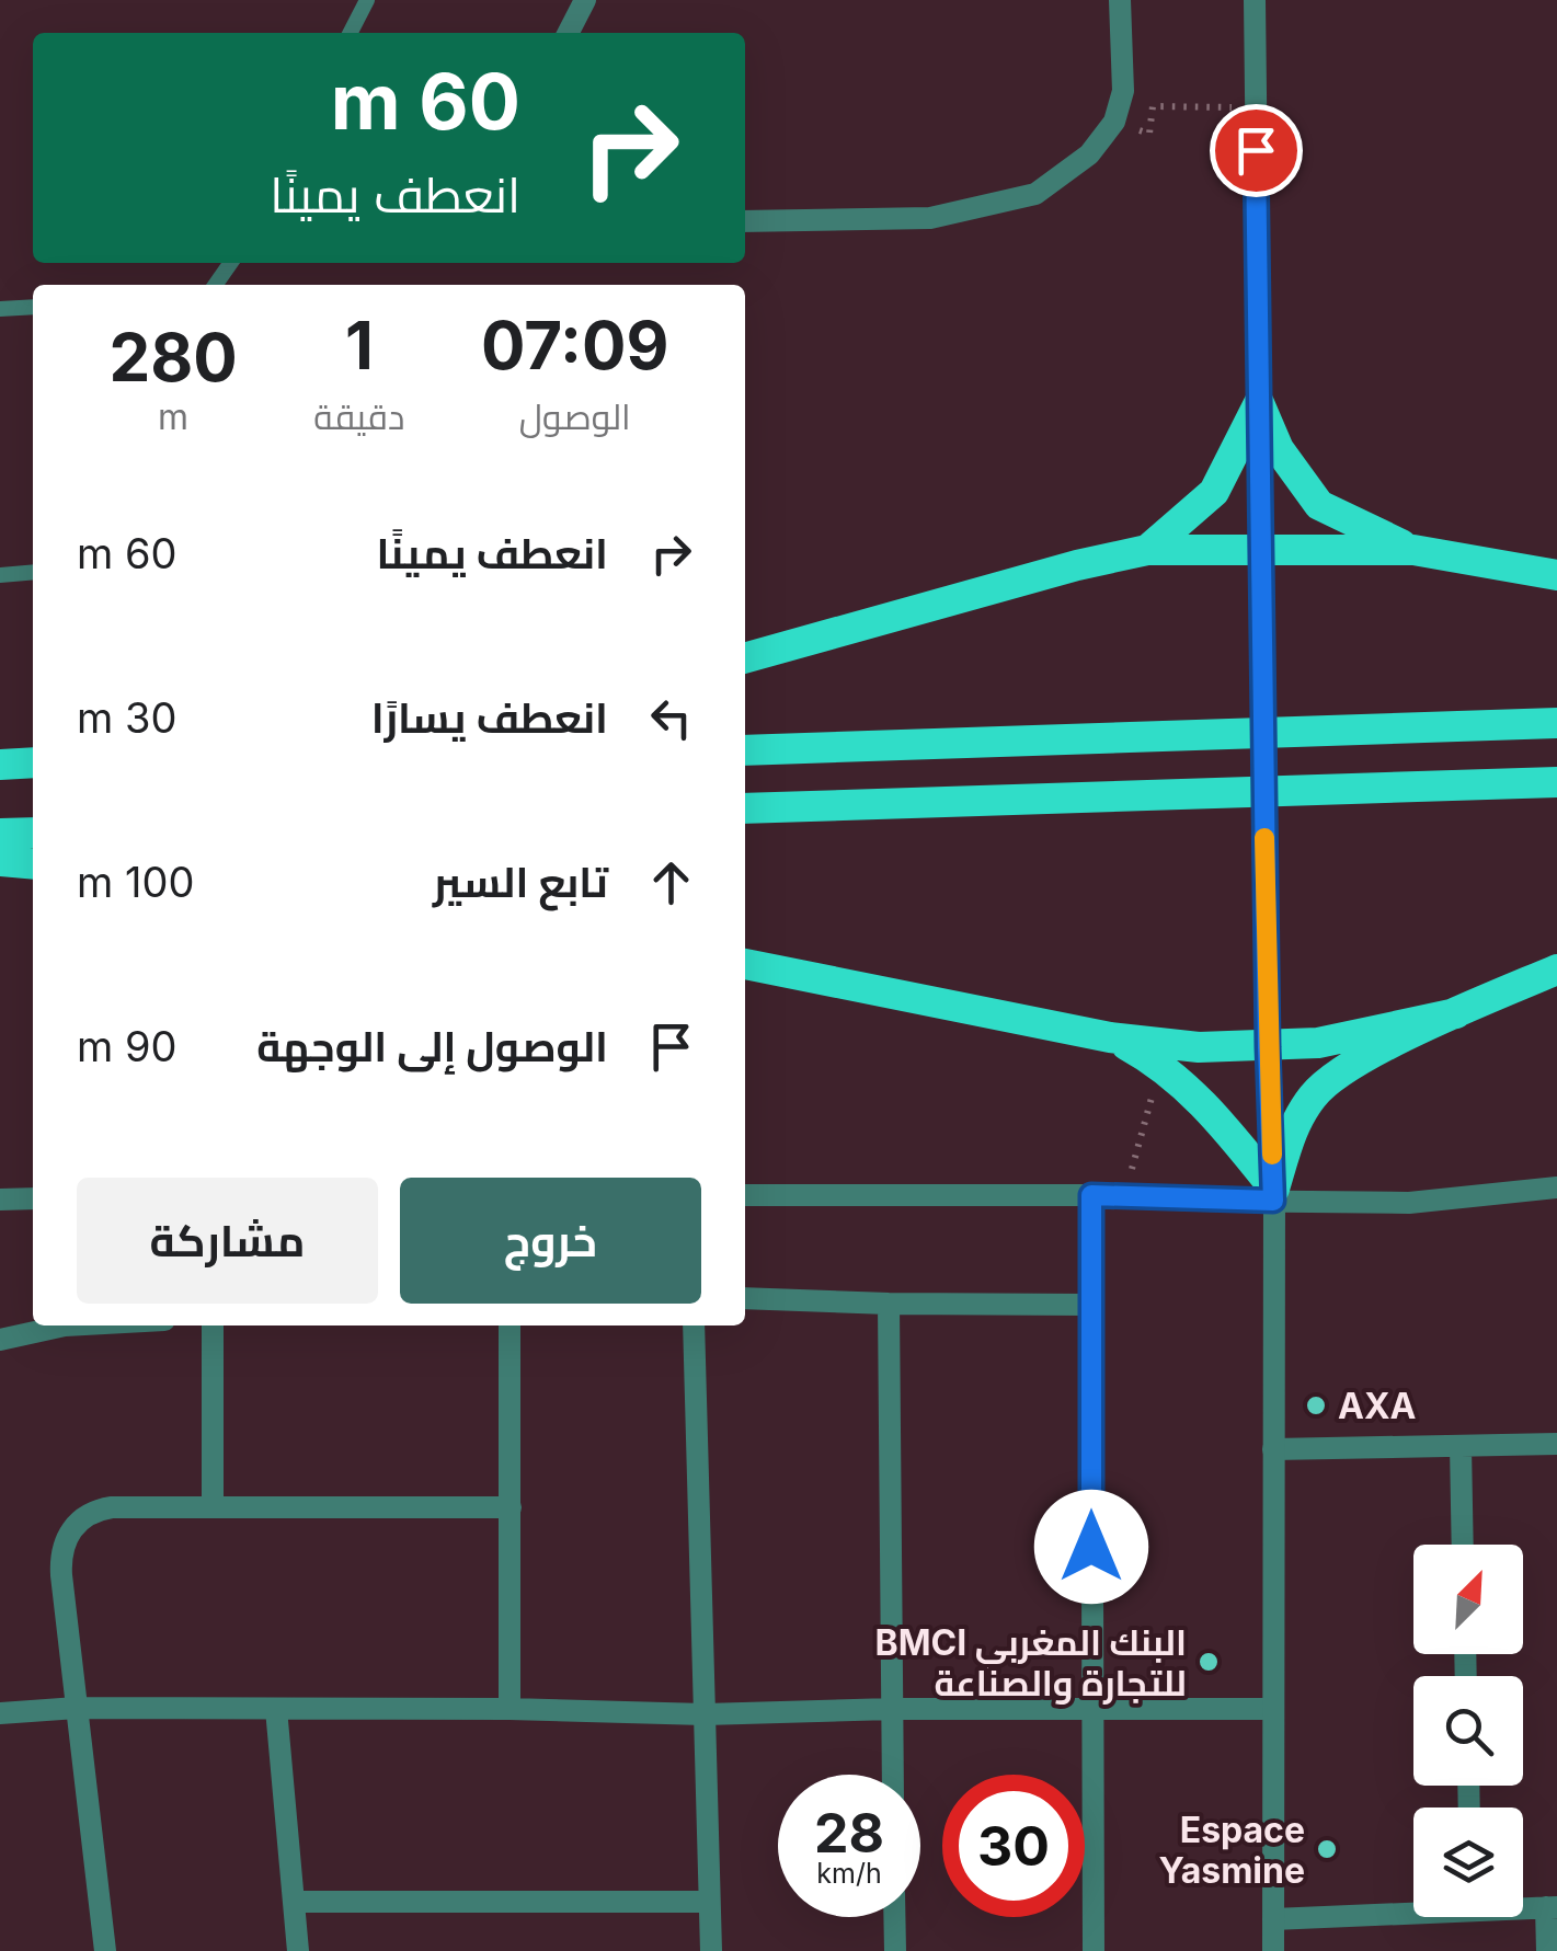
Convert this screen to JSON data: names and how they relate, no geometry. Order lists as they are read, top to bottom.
{
  "places": ["AXA", "BMCI البنك المغربي للتجارة والصناعة", "Espace Yasmine"],
  "north": "top right",
  "page": {
    "turn": ["60 m", "انعطف يمينًا"],
    "eta": [
      "07:09",
      "الوصول",
      "1",
      "دقيقة",
      "280",
      "m"
    ],
    "list": [
      {
        "name": "انعطف يمينًا",
        "value": "60 m"
      },
      {
        "name": "انعطف يسارًا",
        "value": "30 m"
      },
      {
        "name": "تابع السير",
        "value": "100 m"
      },
      {
        "name": "الوصول إلى الوجهة",
        "value": "90 m"
      }
    ],
    "buttons": ["خروج", "مشاركة"],
    "speed": "28 km/h",
    "limit": "30"
  }
}
